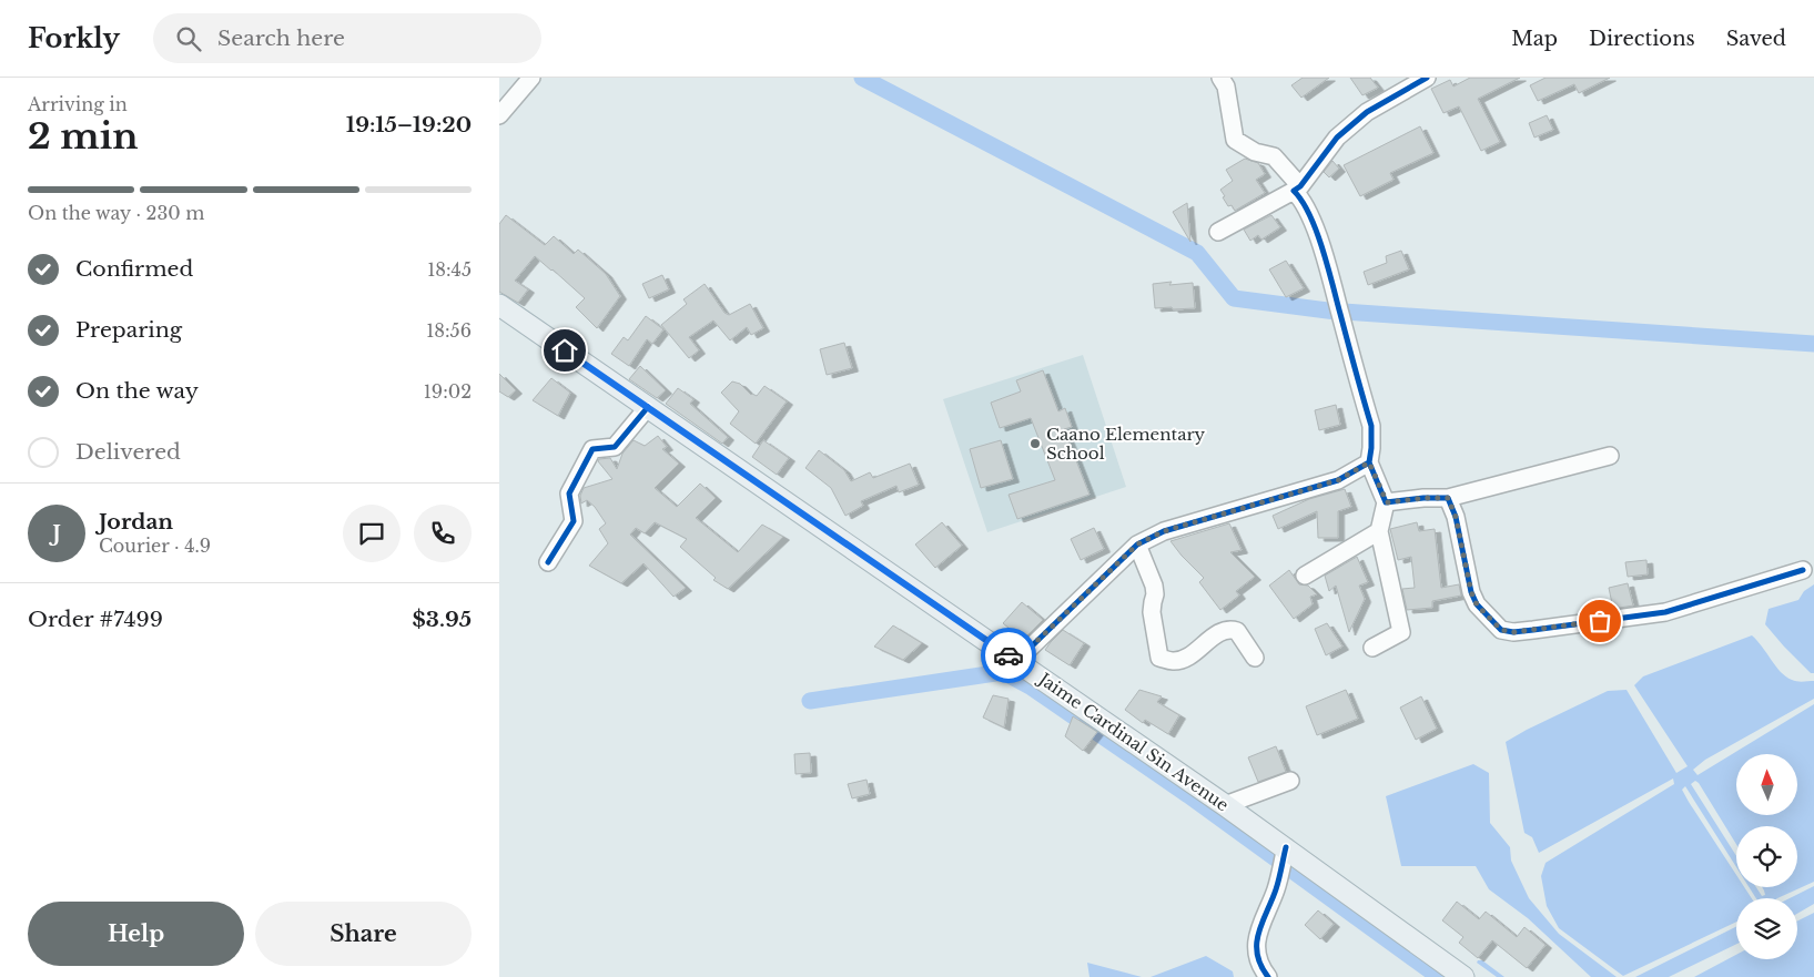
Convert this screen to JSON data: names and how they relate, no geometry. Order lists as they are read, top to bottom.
{
  "streets": {
    "main road": ["Jaime Cardinal Sin Avenue"]
  },
  "places": ["Caano Elementary School"],
  "north": "top",
  "page": {
    "header": "Forkly",
    "search": "Search here",
    "nav": ["Map", "Directions", "Saved"],
    "heading": ["2 min", "Arriving in", "19:15–19:20"],
    "panel": [
      "Jordan",
      "Courier · 4.9",
      "Order #7499",
      "$3.95"
    ],
    "bar": "On the way · 230 m",
    "list": [
      ["Confirmed", "18:45"],
      ["Preparing", "18:56"],
      ["On the way", "19:02"],
      "Delivered"
    ],
    "round": "J",
    "buttons": ["Help", "Share"]
  }
}
